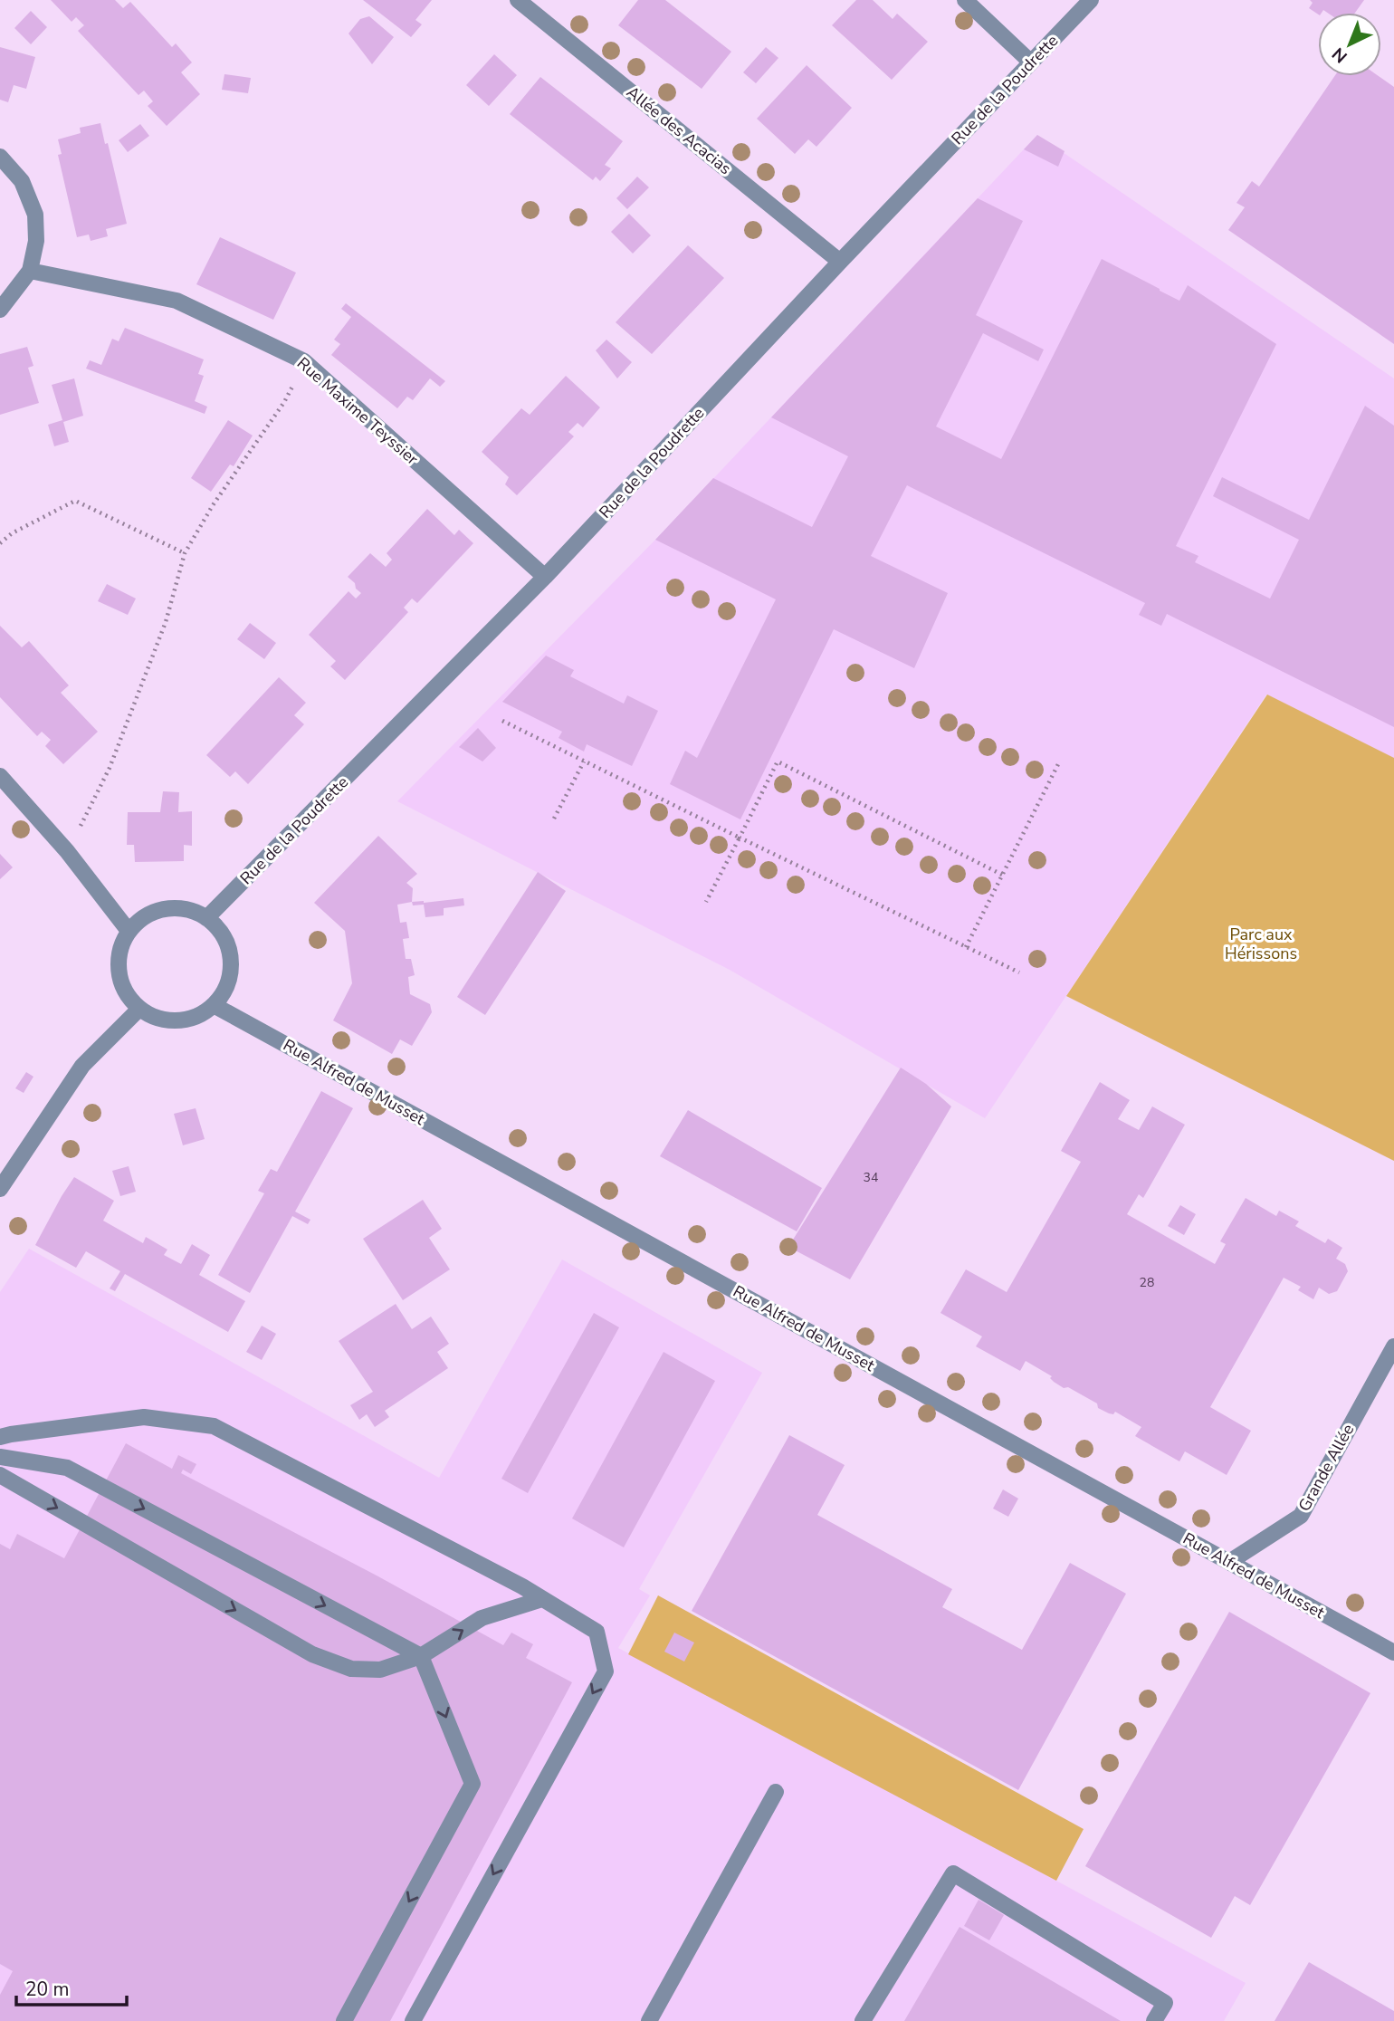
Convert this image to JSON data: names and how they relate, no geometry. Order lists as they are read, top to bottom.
{
  "streets": {
    "street": [
      "Rue de la Poudrette",
      "Allée des Acacias",
      "Rue Maxime Teyssier",
      "Rue Alfred de Musset",
      "Grande Allée"
    ]
  },
  "crossings": [
    ["Rue de la Poudrette", "Allée des Acacias"],
    ["Rue de la Poudrette", "Rue Maxime Teyssier"],
    ["Rue de la Poudrette", "Rue Alfred de Musset"],
    ["Rue Alfred de Musset", "Grande Allée"]
  ],
  "parks": ["Parc aux Hérissons"],
  "house_numbers": ["34", "28"],
  "scale_bar": "20 m",
  "north": "bottom left"
}
